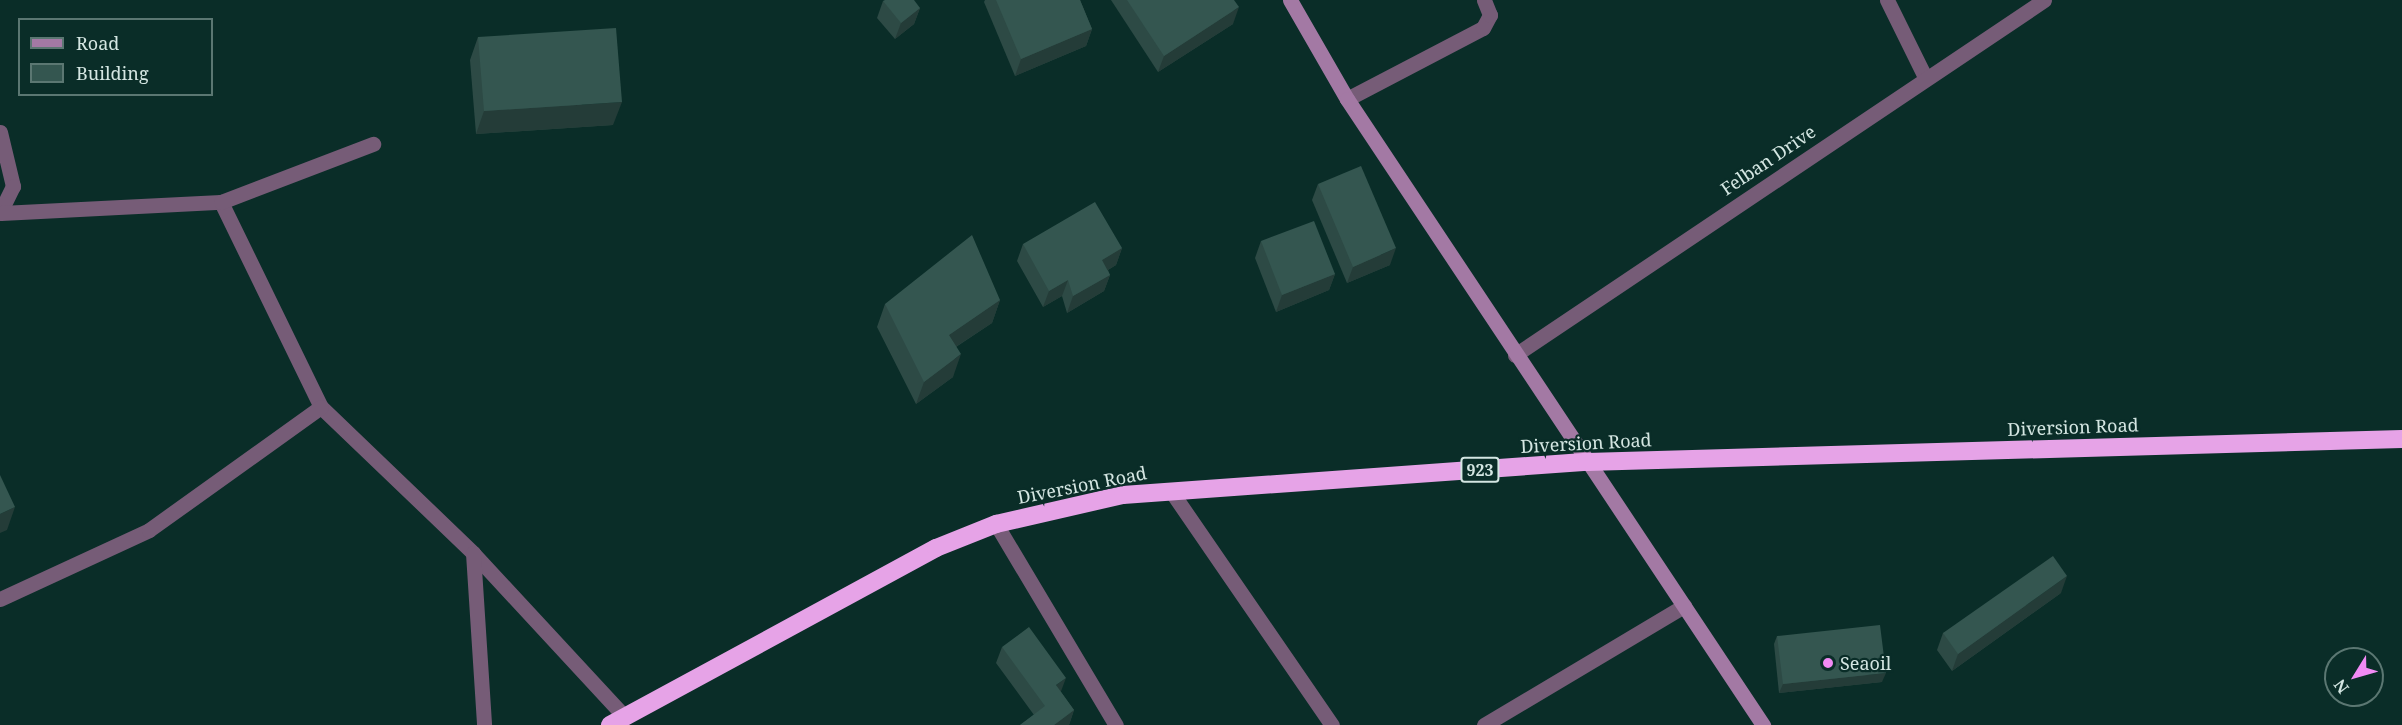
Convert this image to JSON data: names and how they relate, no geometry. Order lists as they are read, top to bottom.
{
  "streets": {
    "highway": ["Diversion Road", "923"],
    "street": ["Felban Drive"]
  },
  "places": ["Seaoil"],
  "legend": ["Road", "Building"],
  "north": "bottom left"
}
